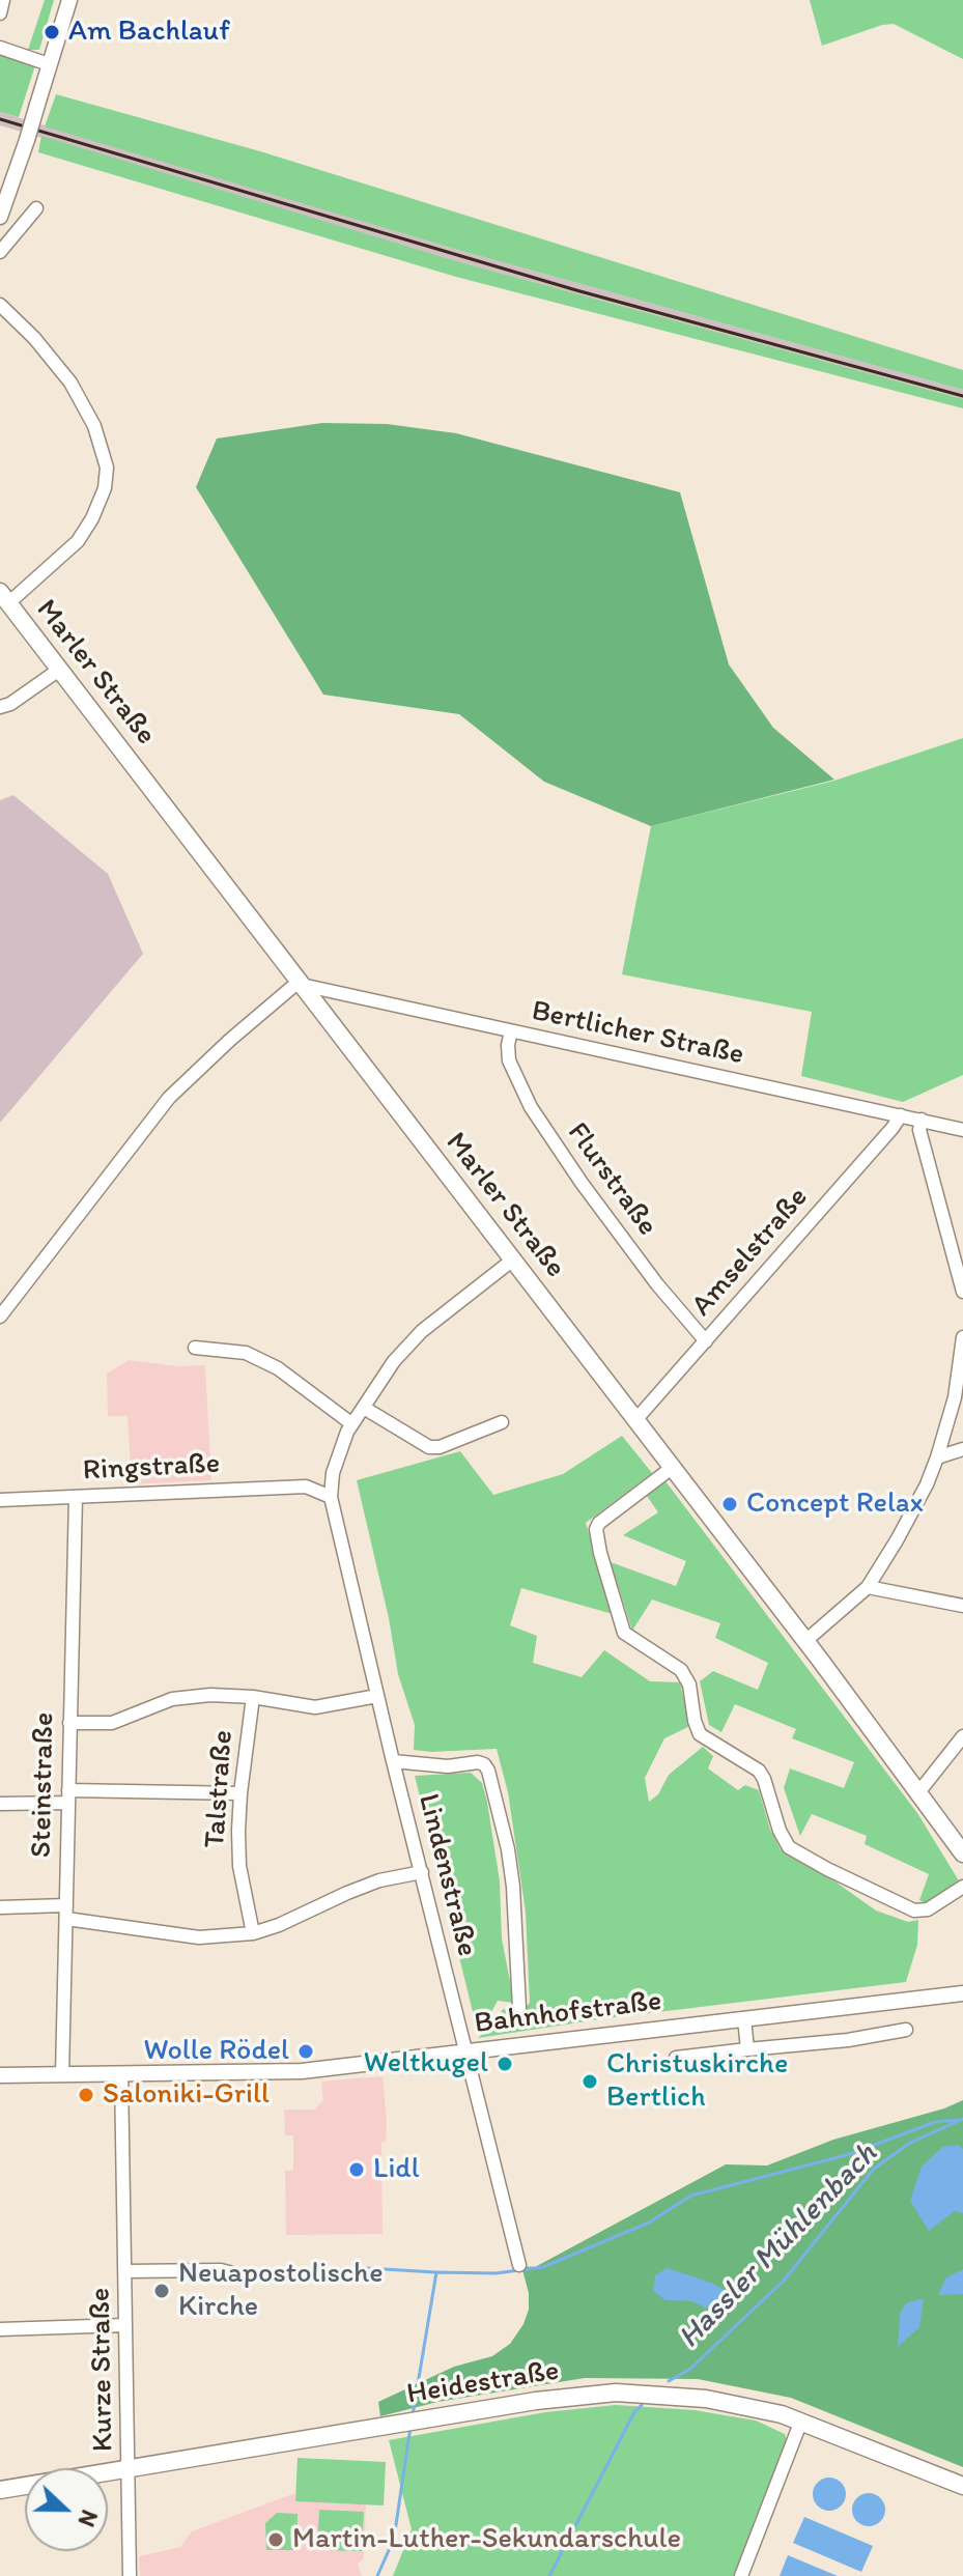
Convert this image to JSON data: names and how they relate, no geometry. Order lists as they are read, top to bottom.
{
  "streets": {
    "main road": ["Marler Straße", "Heidestraße"],
    "street": [
      "Bertlicher Straße",
      "Flurstraße",
      "Amselstraße",
      "Ringstraße",
      "Steinstraße",
      "Talstraße",
      "Lindenstraße",
      "Bahnhofstraße",
      "Kurze Straße"
    ]
  },
  "crossings": [
    ["Marler Straße", "Bertlicher Straße"],
    ["Marler Straße", "Amselstraße"],
    ["Marler Straße", "Lindenstraße"],
    ["Bertlicher Straße", "Flurstraße"],
    ["Bertlicher Straße", "Amselstraße"],
    ["Flurstraße", "Amselstraße"],
    ["Ringstraße", "Steinstraße"],
    ["Ringstraße", "Lindenstraße"],
    ["Steinstraße", "Bahnhofstraße"],
    ["Lindenstraße", "Bahnhofstraße"],
    ["Bahnhofstraße", "Kurze Straße"],
    ["Kurze Straße", "Heidestraße"]
  ],
  "water": ["Hassler Mühlenbach"],
  "places": [
    "Am Bachlauf",
    "Concept Relax",
    "Wolle Rödel",
    "Weltkugel",
    "Christuskirche Bertlich",
    "Saloniki-Grill",
    "Lidl",
    "Neuapostolische Kirche",
    "Martin-Luther-Sekundarschule"
  ],
  "north": "right"
}
